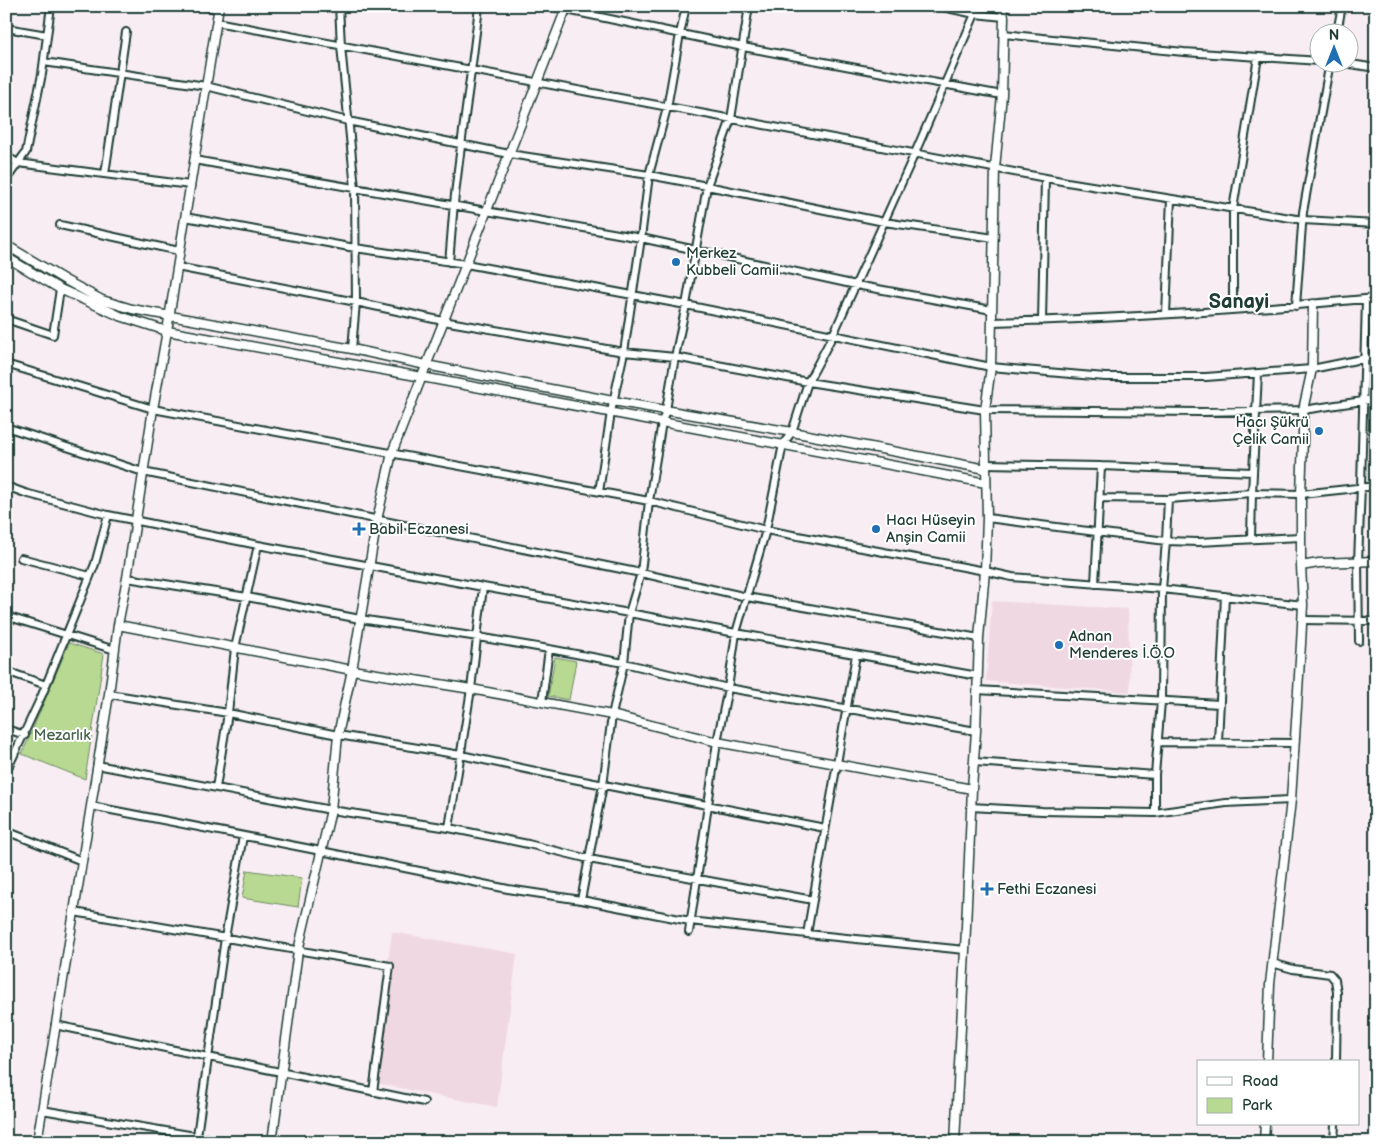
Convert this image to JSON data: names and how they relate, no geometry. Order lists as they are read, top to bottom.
{
  "districts": ["Sanayi"],
  "parks": ["Mezarlık"],
  "places": {
    "other": [
      "Merkez Kubbeli Camii",
      "Hacı Şükrü Çelik Camii",
      "Hacı Hüseyin Anşin Camii",
      "Adnan Menderes İ.Ö.O"
    ],
    "health": ["Babil Eczanesi", "Fethi Eczanesi"]
  },
  "legend": ["Road", "Park"],
  "north": "top"
}
